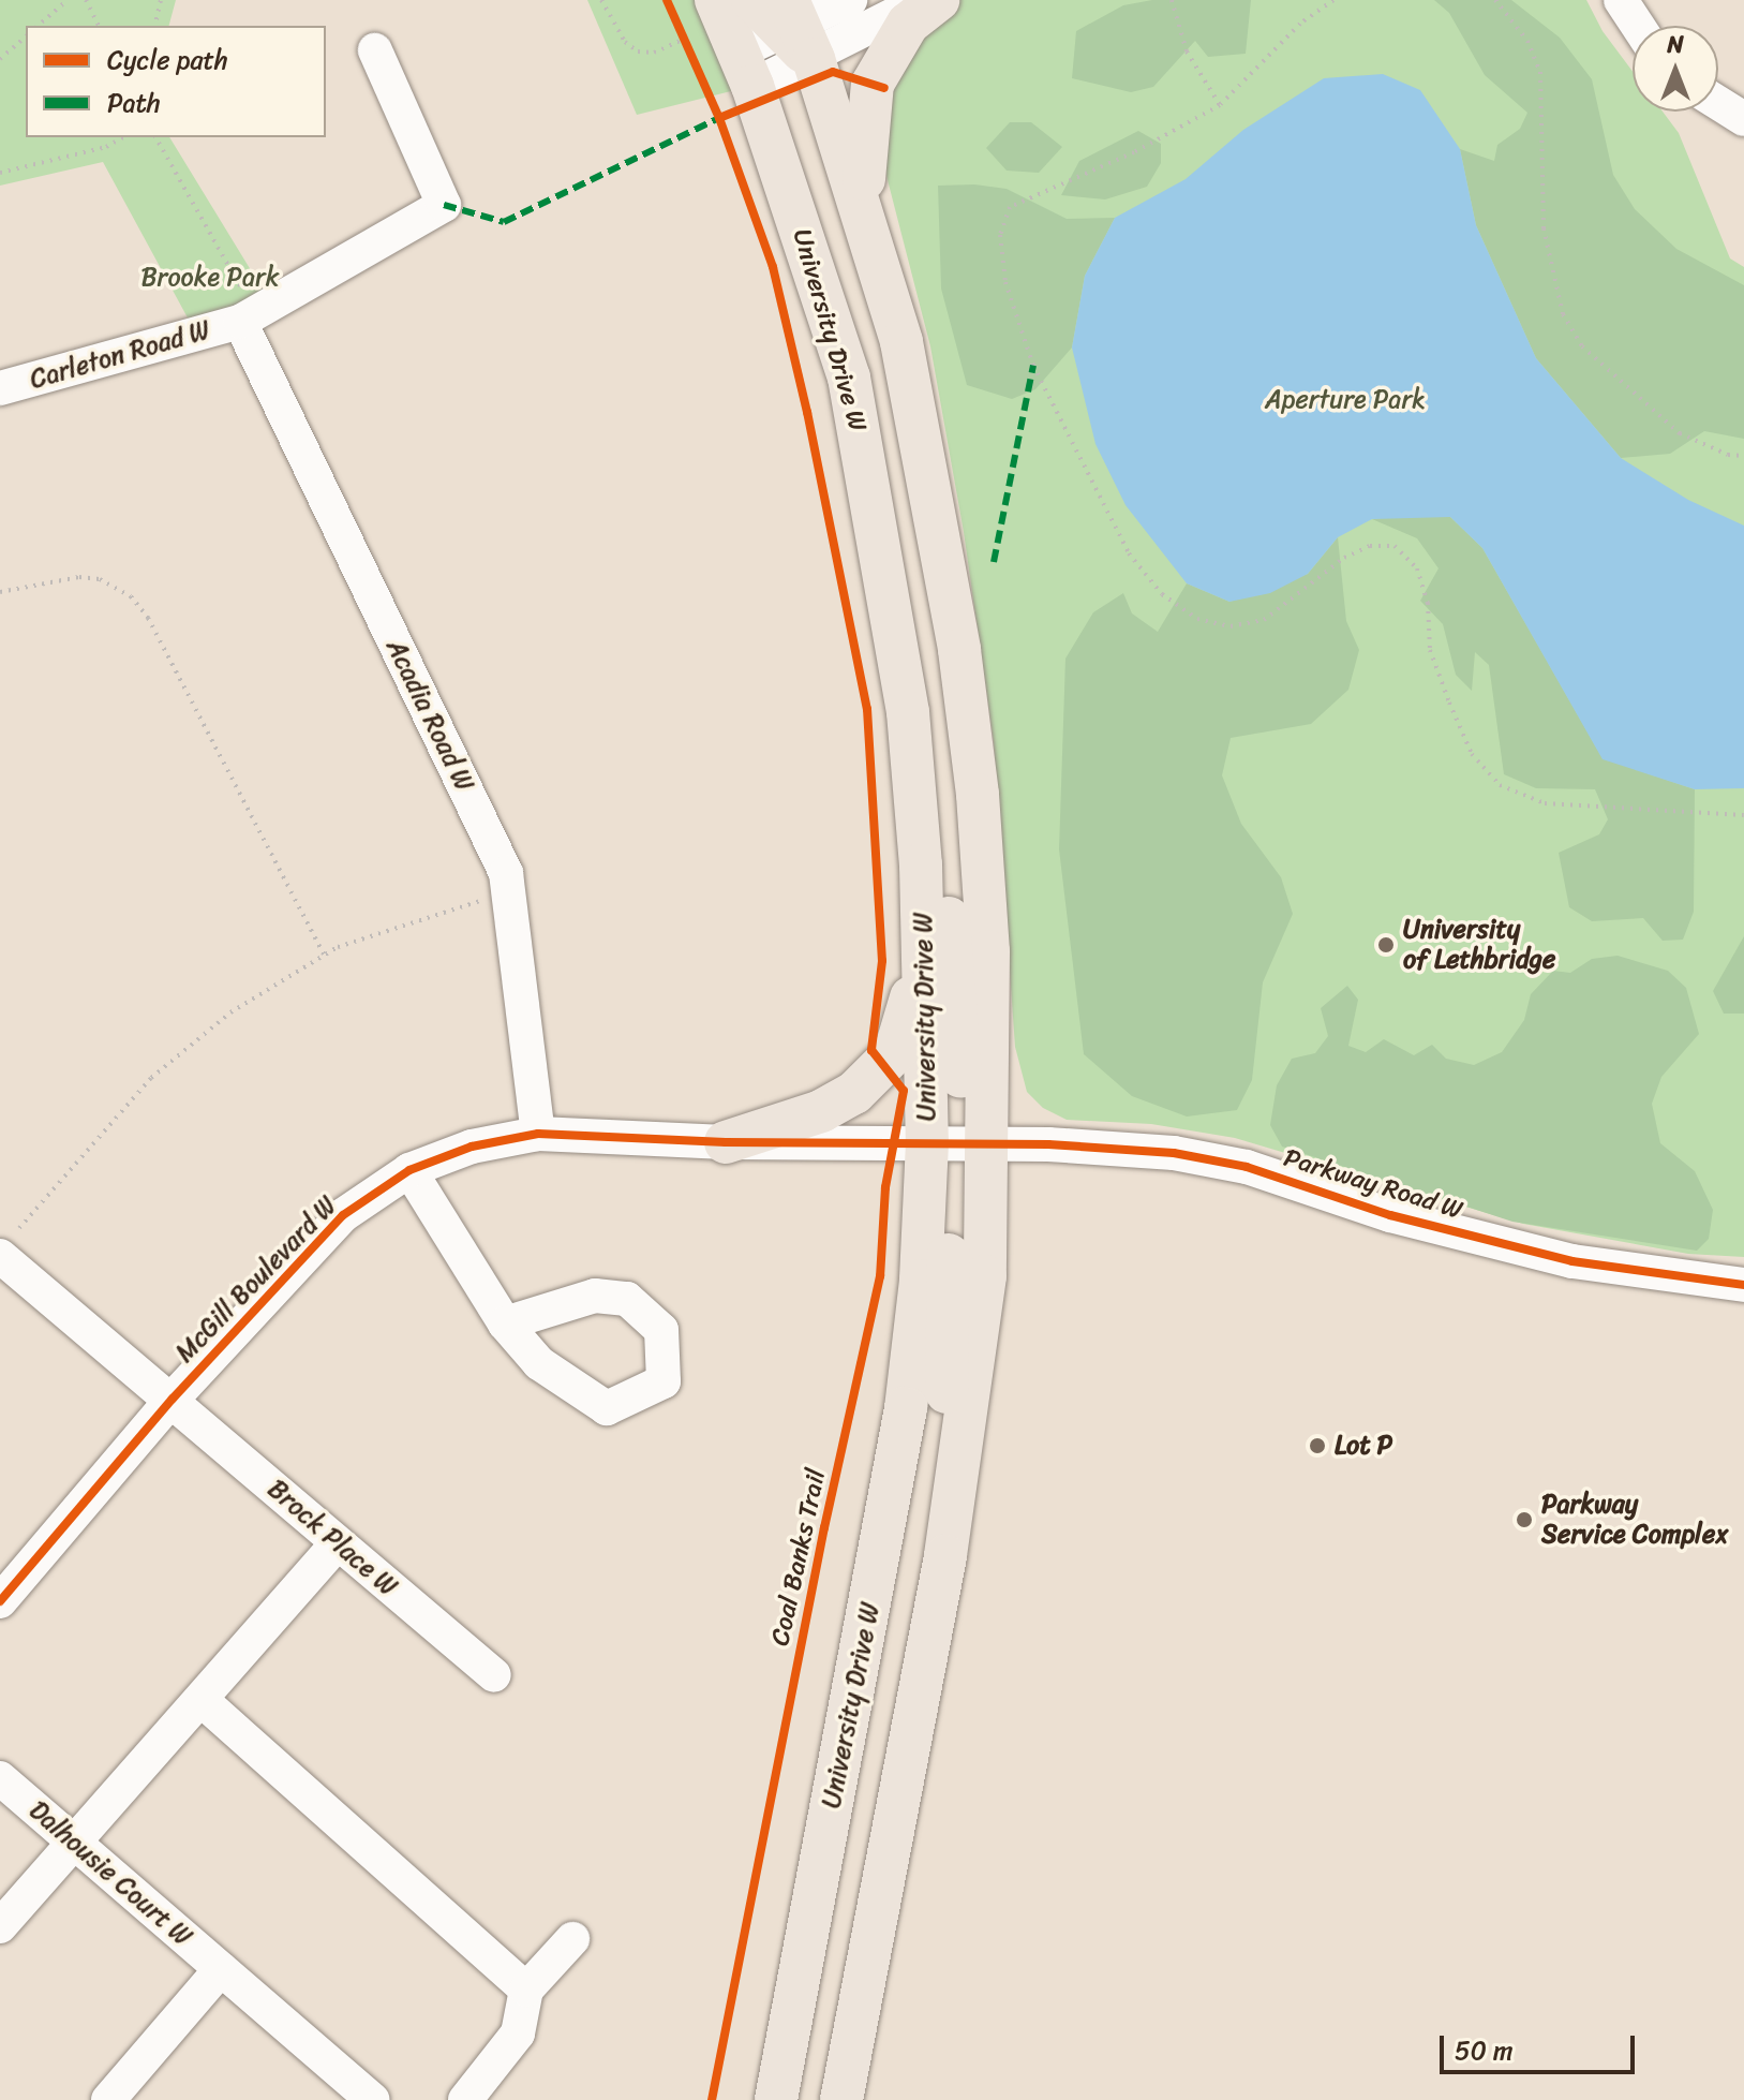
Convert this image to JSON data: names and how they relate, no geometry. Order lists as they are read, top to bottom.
{
  "streets": {
    "main road": ["University Drive W"],
    "street": [
      "Carleton Road W",
      "Acadia Road W",
      "Parkway Road W",
      "McGill Boulevard W",
      "Brock Place W",
      "Dalhousie Court W"
    ],
    "cycle path": ["Coal Banks Trail"]
  },
  "crossings": [
    ["University Drive W", "McGill Boulevard W"],
    ["Carleton Road W", "Acadia Road W"],
    ["Acadia Road W", "McGill Boulevard W"],
    ["Parkway Road W", "McGill Boulevard W"],
    ["McGill Boulevard W", "Brock Place W"]
  ],
  "parks": ["Brooke Park", "Aperture Park"],
  "places": ["University of Lethbridge", "Lot P", "Parkway Service Complex"],
  "legend": ["Cycle path", "Path"],
  "scale_bar": "50 m",
  "north": "top"
}
